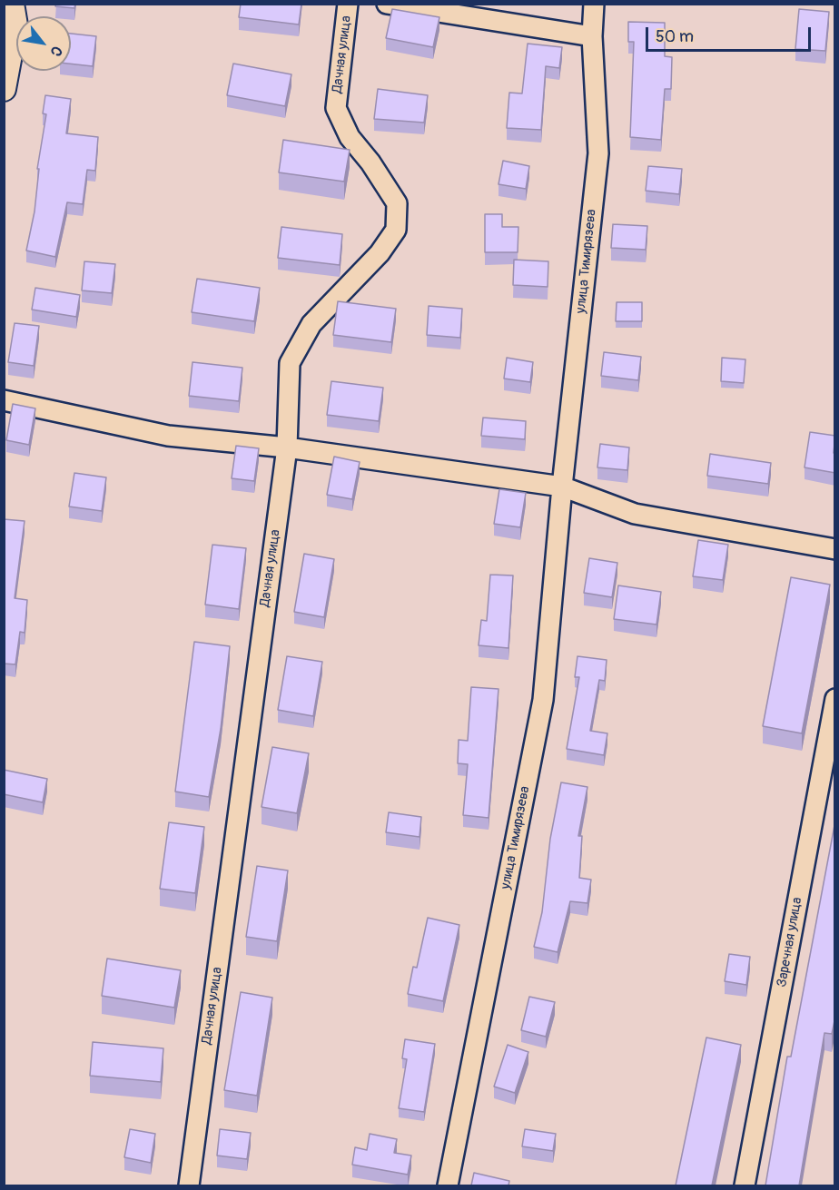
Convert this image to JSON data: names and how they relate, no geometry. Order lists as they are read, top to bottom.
{
  "streets": {
    "street": ["Дачная улица", "улица Тимирязева", "Заречная улица"]
  },
  "scale_bar": "50 m",
  "north": "bottom right"
}
